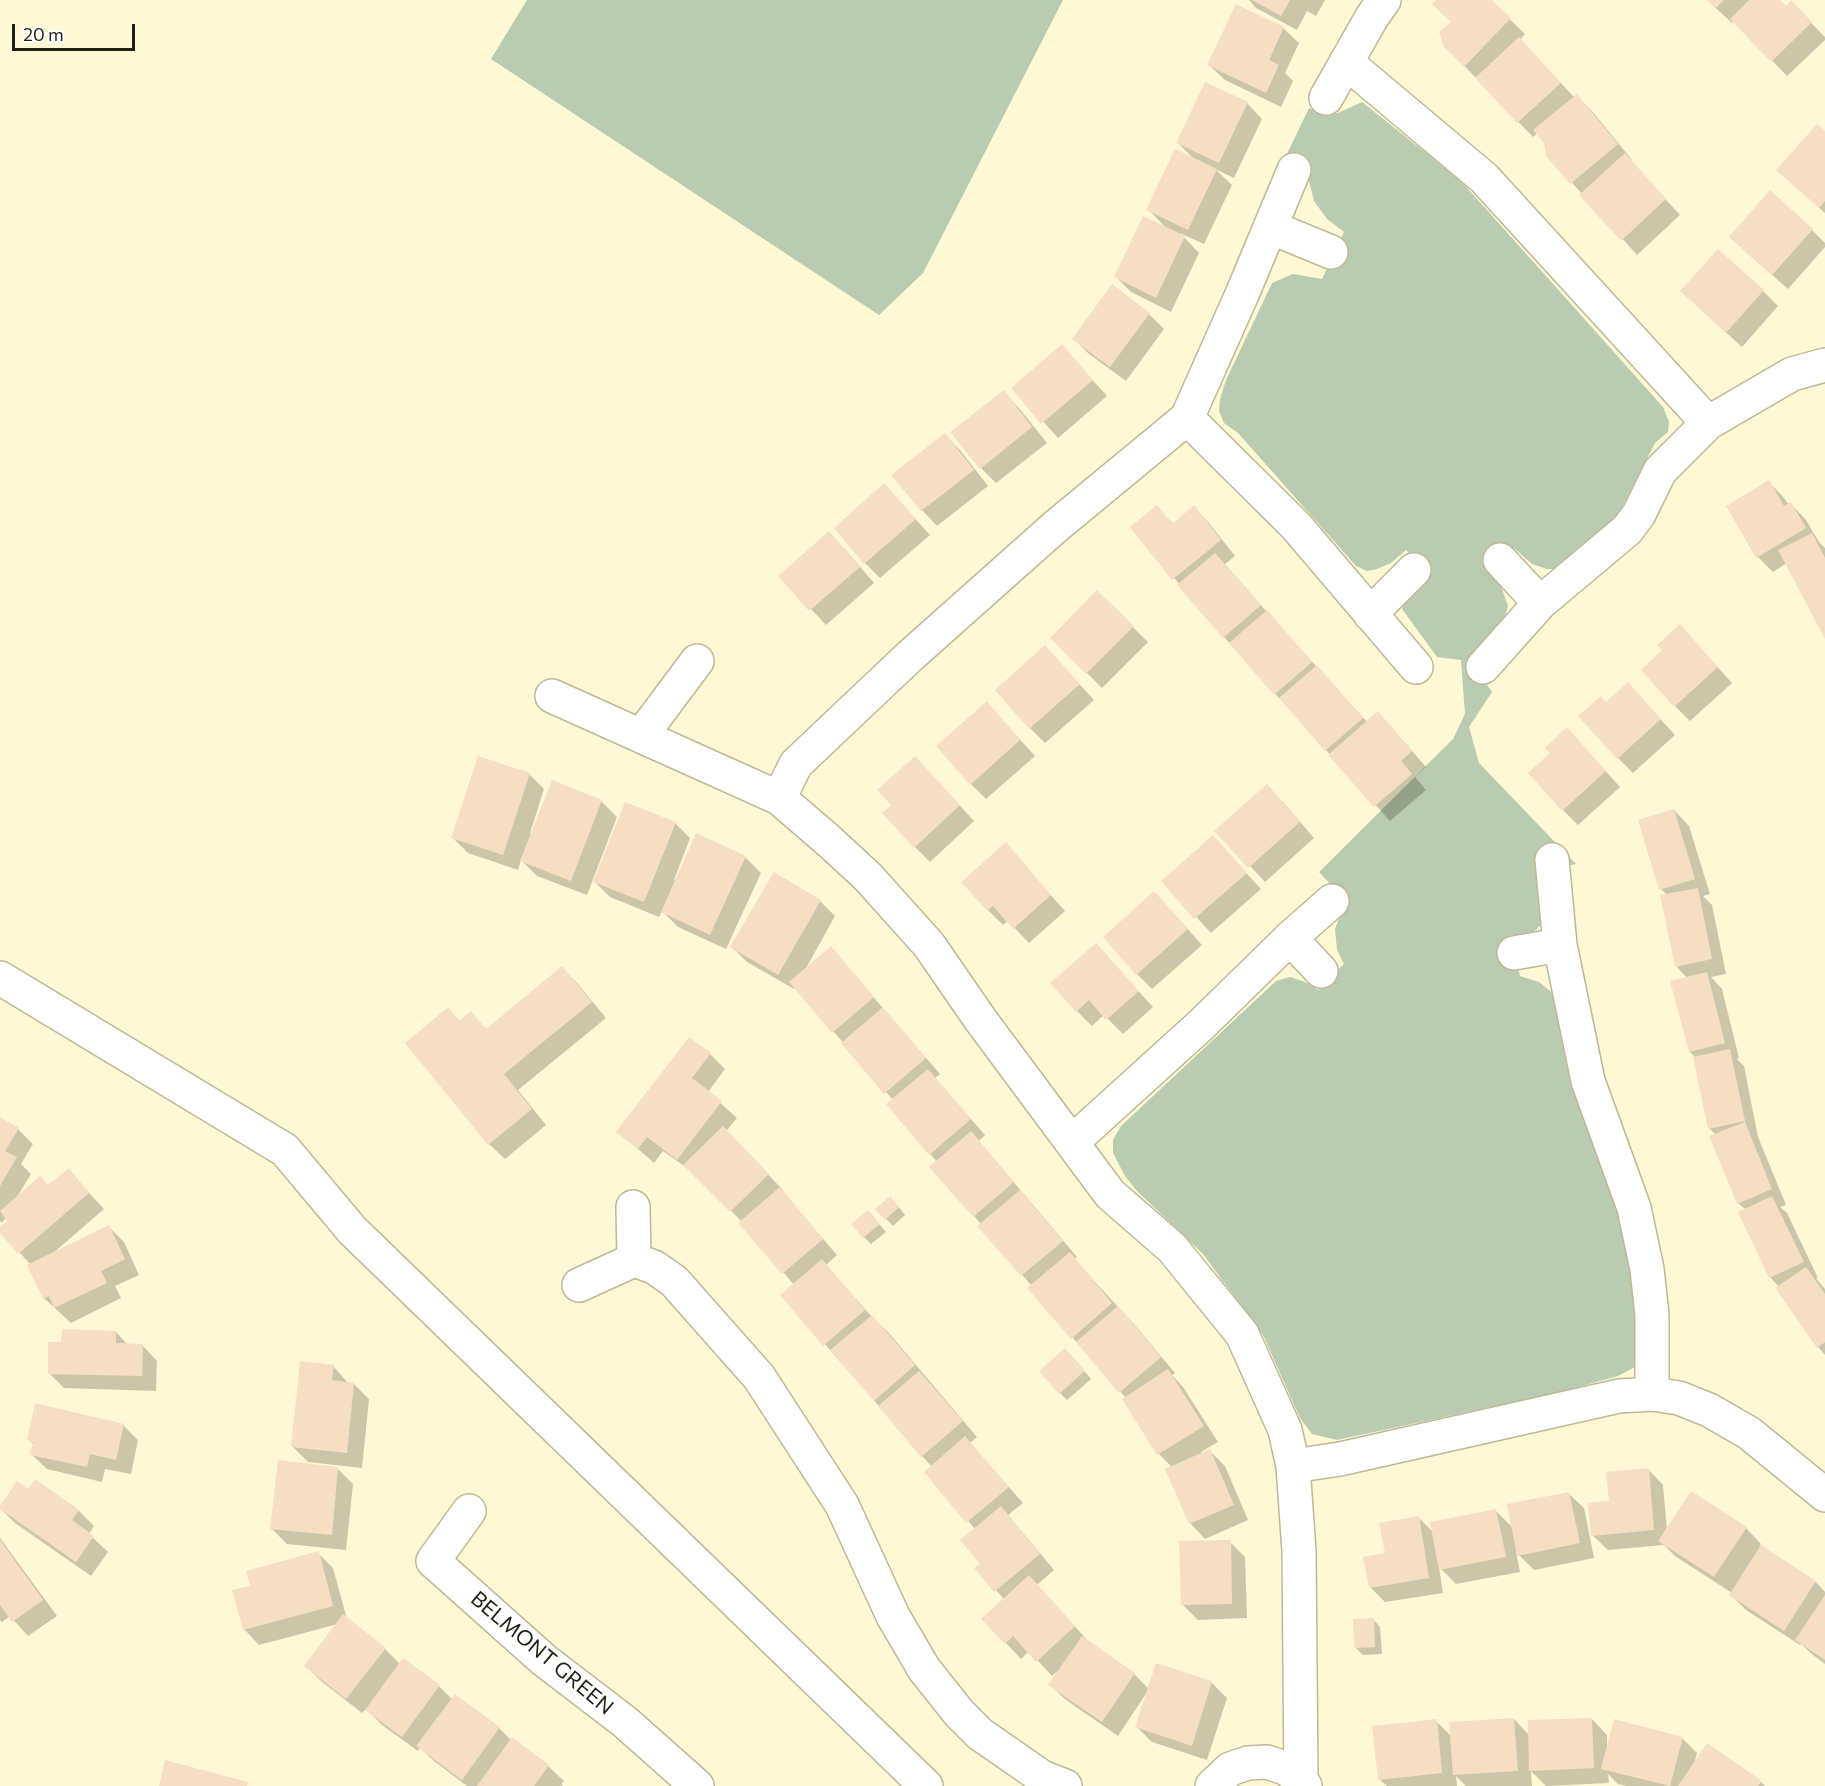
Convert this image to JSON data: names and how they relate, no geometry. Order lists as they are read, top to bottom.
{
  "streets": {
    "street": ["BELMONT GREEN"]
  },
  "scale_bar": "20 m"
}
